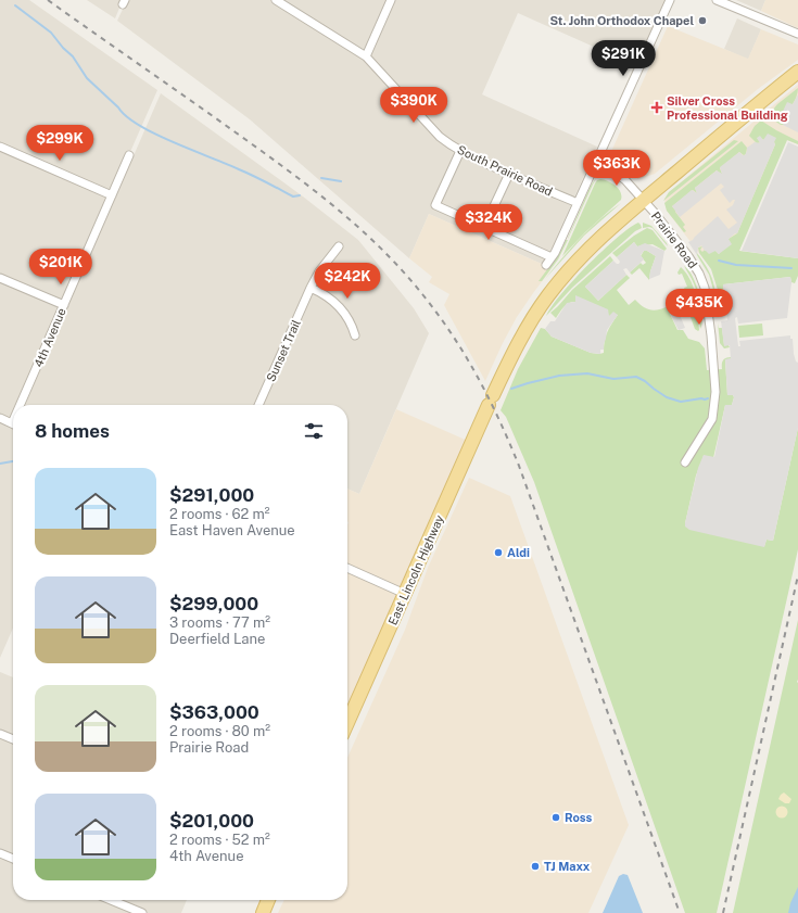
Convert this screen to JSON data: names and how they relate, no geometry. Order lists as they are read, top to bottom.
{
  "streets": {
    "main road": ["East Lincoln Highway"],
    "street": [
      "South Prairie Road",
      "Prairie Road",
      "4th Avenue",
      "Sunset Trail"
    ]
  },
  "crossings": [
    ["Prairie Road", "East Lincoln Highway"]
  ],
  "places": {
    "other": [
      "St. John Orthodox Chapel",
      "Aldi",
      "Ross",
      "TJ Maxx"
    ],
    "health": ["Silver Cross Professional Building"]
  },
  "page": {
    "price": [
      "$291K",
      "$390K",
      "$299K",
      "$363K",
      "$324K",
      "$201K",
      "$242K",
      "$435K"
    ],
    "heading": "8 homes",
    "list": [
      {
        "name": "$291,000",
        "note": "2 rooms · 62 m² · East Haven Avenue"
      },
      {
        "name": "$299,000",
        "note": "3 rooms · 77 m² · Deerfield Lane"
      },
      {
        "name": "$363,000",
        "note": "2 rooms · 80 m² · Prairie Road"
      },
      {
        "name": "$201,000",
        "note": "2 rooms · 52 m² · 4th Avenue"
      }
    ]
  }
}
